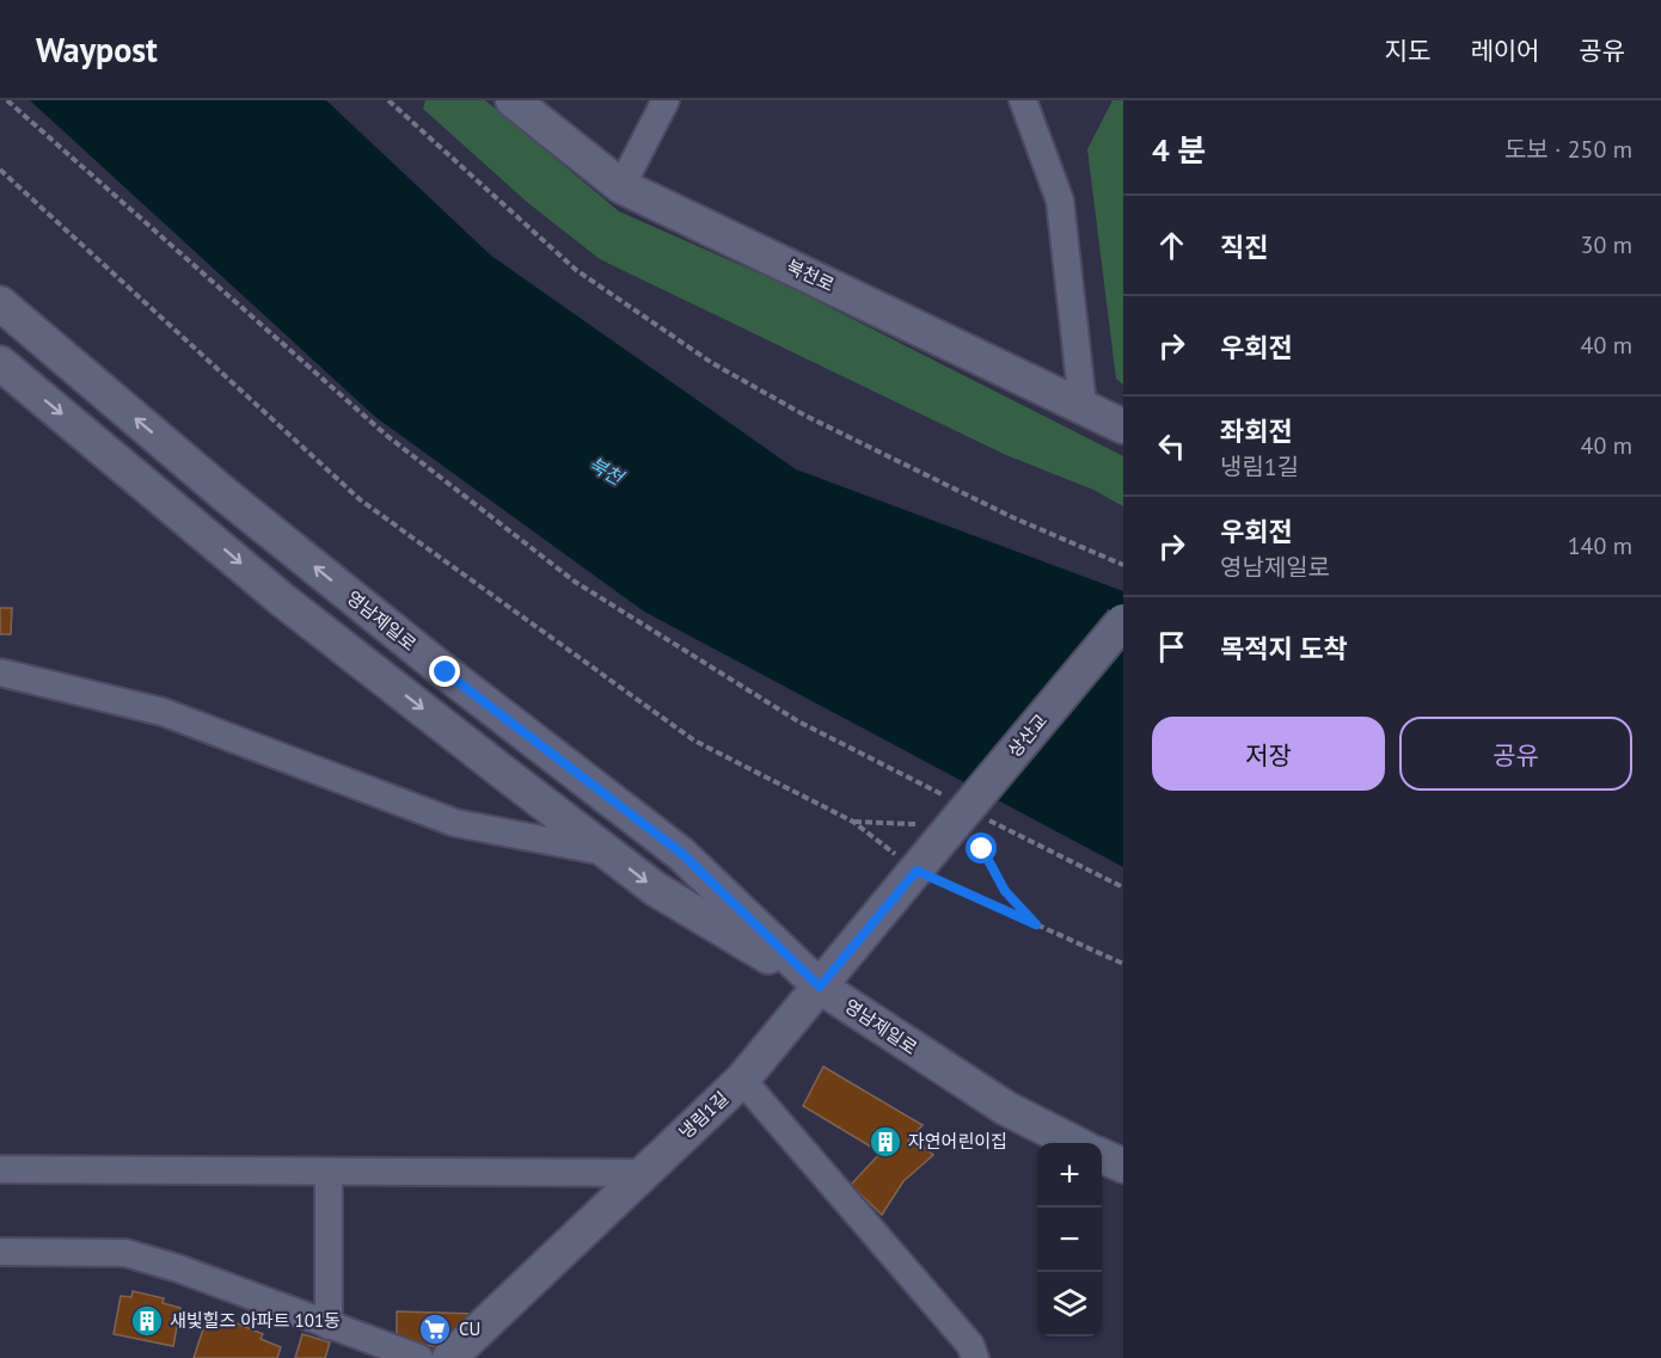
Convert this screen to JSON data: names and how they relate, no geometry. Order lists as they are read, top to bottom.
{
  "streets": {
    "street": [
      "북천로",
      "영남제일로",
      "상산교",
      "냉림1길"
    ]
  },
  "crossings": [
    ["영남제일로", "냉림1길"],
    ["상산교", "냉림1길"]
  ],
  "water": ["북천"],
  "places": {
    "building": ["자연어린이집", "새빛힐즈 아파트 101동"],
    "supermarket": ["CU"]
  },
  "page": {
    "header": "Waypost",
    "nav": ["지도", "레이어", "공유"],
    "heading": ["4 분", "도보 · 250 m"],
    "list": [
      ["직진", "30 m"],
      ["우회전", "40 m"],
      ["좌회전", "냉림1길", "40 m"],
      ["우회전", "영남제일로", "140 m"],
      "목적지 도착"
    ],
    "buttons": ["저장", "공유"],
    "map_buttons": ["+", "−"]
  }
}
